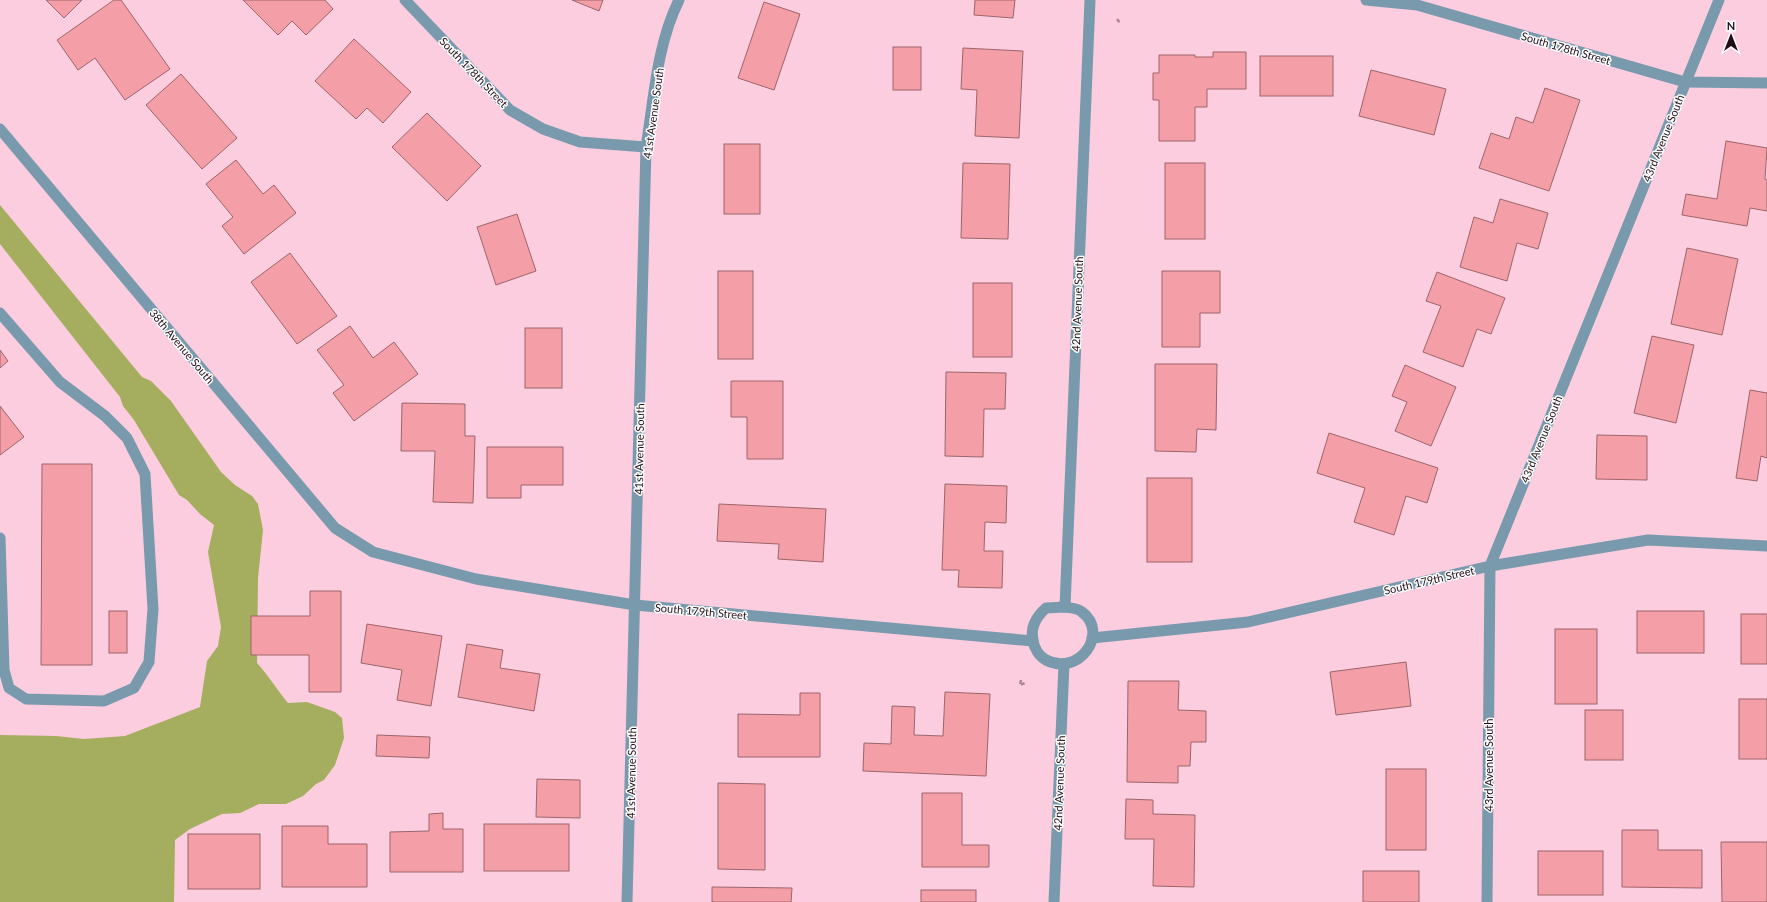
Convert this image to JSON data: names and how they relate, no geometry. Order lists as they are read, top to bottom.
{
  "streets": {
    "street": [
      "South 178th Street",
      "41st Avenue South",
      "43rd Avenue South",
      "42nd Avenue South",
      "38th Avenue South",
      "South 179th Street"
    ]
  },
  "crossings": [
    ["South 178th Street", "41st Avenue South"],
    ["South 178th Street", "43rd Avenue South"],
    ["41st Avenue South", "South 179th Street"],
    ["43rd Avenue South", "South 179th Street"],
    ["42nd Avenue South", "South 179th Street"],
    ["38th Avenue South", "South 179th Street"]
  ],
  "north": "top"
}
